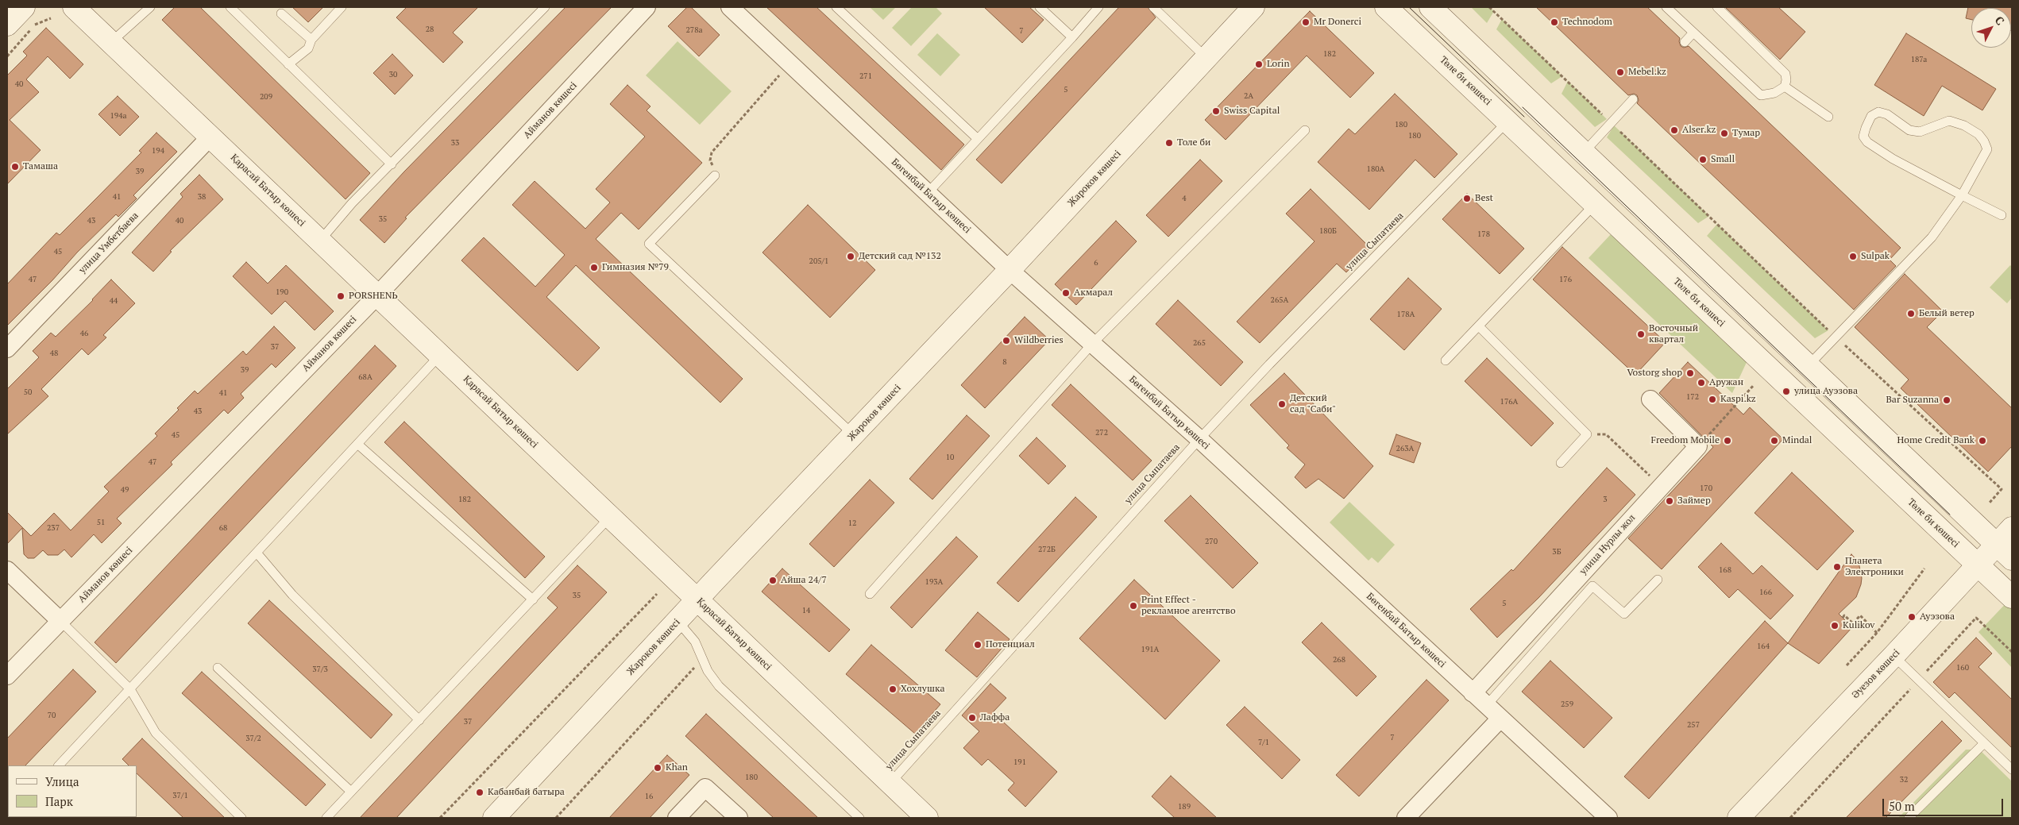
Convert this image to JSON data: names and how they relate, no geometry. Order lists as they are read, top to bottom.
{
  "streets": {
    "street": [
      "Төле би көшесі",
      "Айманов көшесі",
      "Жароков көшесі",
      "Қарасай Батыр көшесі",
      "Бөгенбай Батыр көшесі",
      "улица Умбетбаева",
      "улица Нурлы жол",
      "Әуезов көшесі"
    ],
    "lane": ["улица Сыпатаева"]
  },
  "crossings": [
    ["Төле би көшесі", "улица Сыпатаева"],
    ["Төле би көшесі", "Әуезов көшесі"],
    ["Айманов көшесі", "Қарасай Батыр көшесі"],
    ["Жароков көшесі", "Қарасай Батыр көшесі"],
    ["Жароков көшесі", "Бөгенбай Батыр көшесі"],
    ["Қарасай Батыр көшесі", "улица Сыпатаева"],
    ["Қарасай Батыр көшесі", "улица Умбетбаева"],
    ["Бөгенбай Батыр көшесі", "улица Сыпатаева"],
    ["Бөгенбай Батыр көшесі", "улица Нурлы жол"]
  ],
  "places": [
    "Mr Donerci",
    "Technodom",
    "Lorin",
    "Mebel.kz",
    "Swiss Capital",
    "Alser.kz",
    "Тумар",
    "Толе би",
    "Small",
    "Тамаша",
    "Best",
    "Детский сад №132",
    "Sulpak",
    "Гимназия №79",
    "Акмарал",
    "PORSHENЬ",
    "Белый ветер",
    "Восточный квартал",
    "Wildberries",
    "Vostorg shop",
    "Аружан",
    "улица Ауэзова",
    "Kaspi.kz",
    "Bar Suzanna",
    "Детский сад \"Саби\"",
    "Freedom Mobile",
    "Mindal",
    "Home Credit Bank",
    "Займер",
    "Планета Электроники",
    "Айша 24/7",
    "Print Effect - рекламное агентство",
    "Ауэзова",
    "Kulikov",
    "Потенциал",
    "Хохлушка",
    "Лаффа",
    "Khan",
    "Кабанбай батыра"
  ],
  "house_numbers": [
    "28",
    "278а",
    "7",
    "182",
    "187а",
    "30",
    "271",
    "40",
    "5",
    "2А",
    "209",
    "194а",
    "180",
    "180",
    "33",
    "194",
    "180А",
    "39",
    "41",
    "38",
    "4",
    "35",
    "43",
    "40",
    "180Б",
    "178",
    "45",
    "205/1",
    "6",
    "47",
    "176",
    "190",
    "265А",
    "44",
    "178А",
    "46",
    "265",
    "37",
    "48",
    "8",
    "39",
    "68А",
    "50",
    "41",
    "172",
    "176А",
    "43",
    "272",
    "45",
    "263А",
    "10",
    "47",
    "170",
    "49",
    "182",
    "3",
    "51",
    "12",
    "237",
    "68",
    "270",
    "272Б",
    "3Б",
    "168",
    "193А",
    "166",
    "35",
    "5",
    "14",
    "164",
    "191А",
    "268",
    "160",
    "37/3",
    "259",
    "70",
    "37",
    "257",
    "7",
    "37/2",
    "7/1",
    "191",
    "180",
    "32",
    "37/1",
    "16",
    "189"
  ],
  "legend": ["Улица", "Парк"],
  "scale_bar": "50 m",
  "north": "top right"
}
